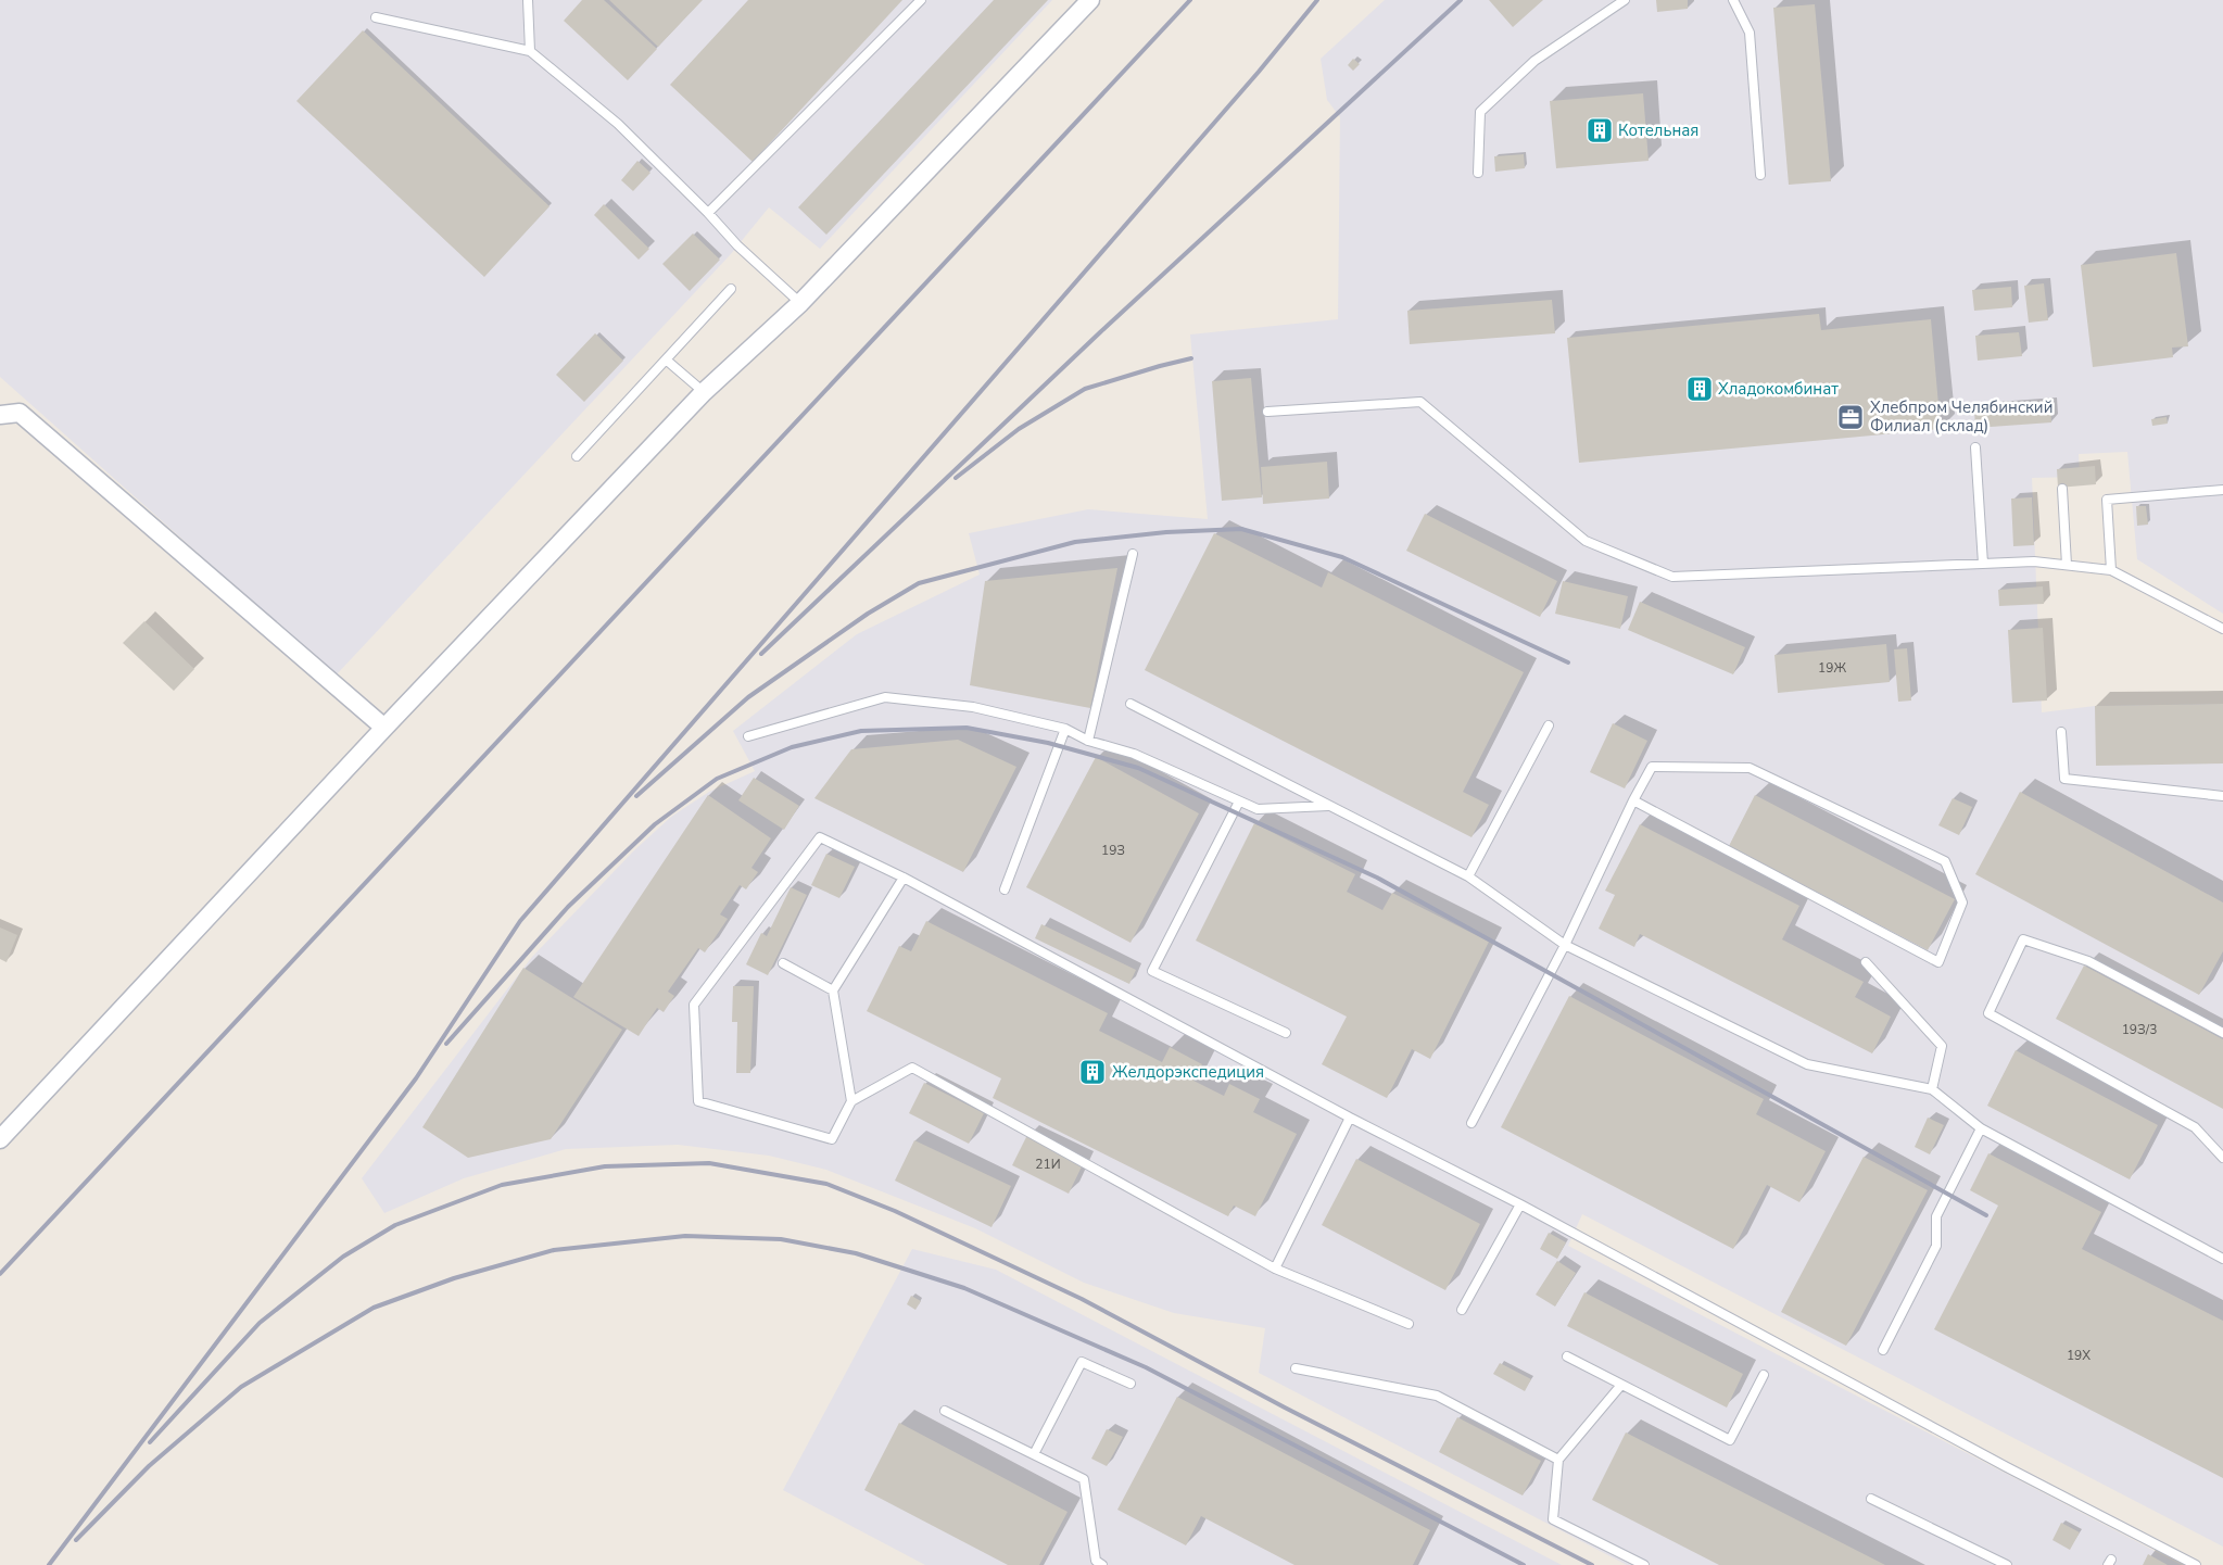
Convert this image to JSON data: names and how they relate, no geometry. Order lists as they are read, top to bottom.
{
  "places": {
    "building": ["Котельная", "Хладокомбинат", "Желдорэкспедиция"],
    "office": ["Хлебпром Челябинский Филиал (склад)"]
  },
  "house_numbers": [
    "19Ж",
    "19З",
    "19З/3",
    "21И",
    "19Х"
  ]
}
